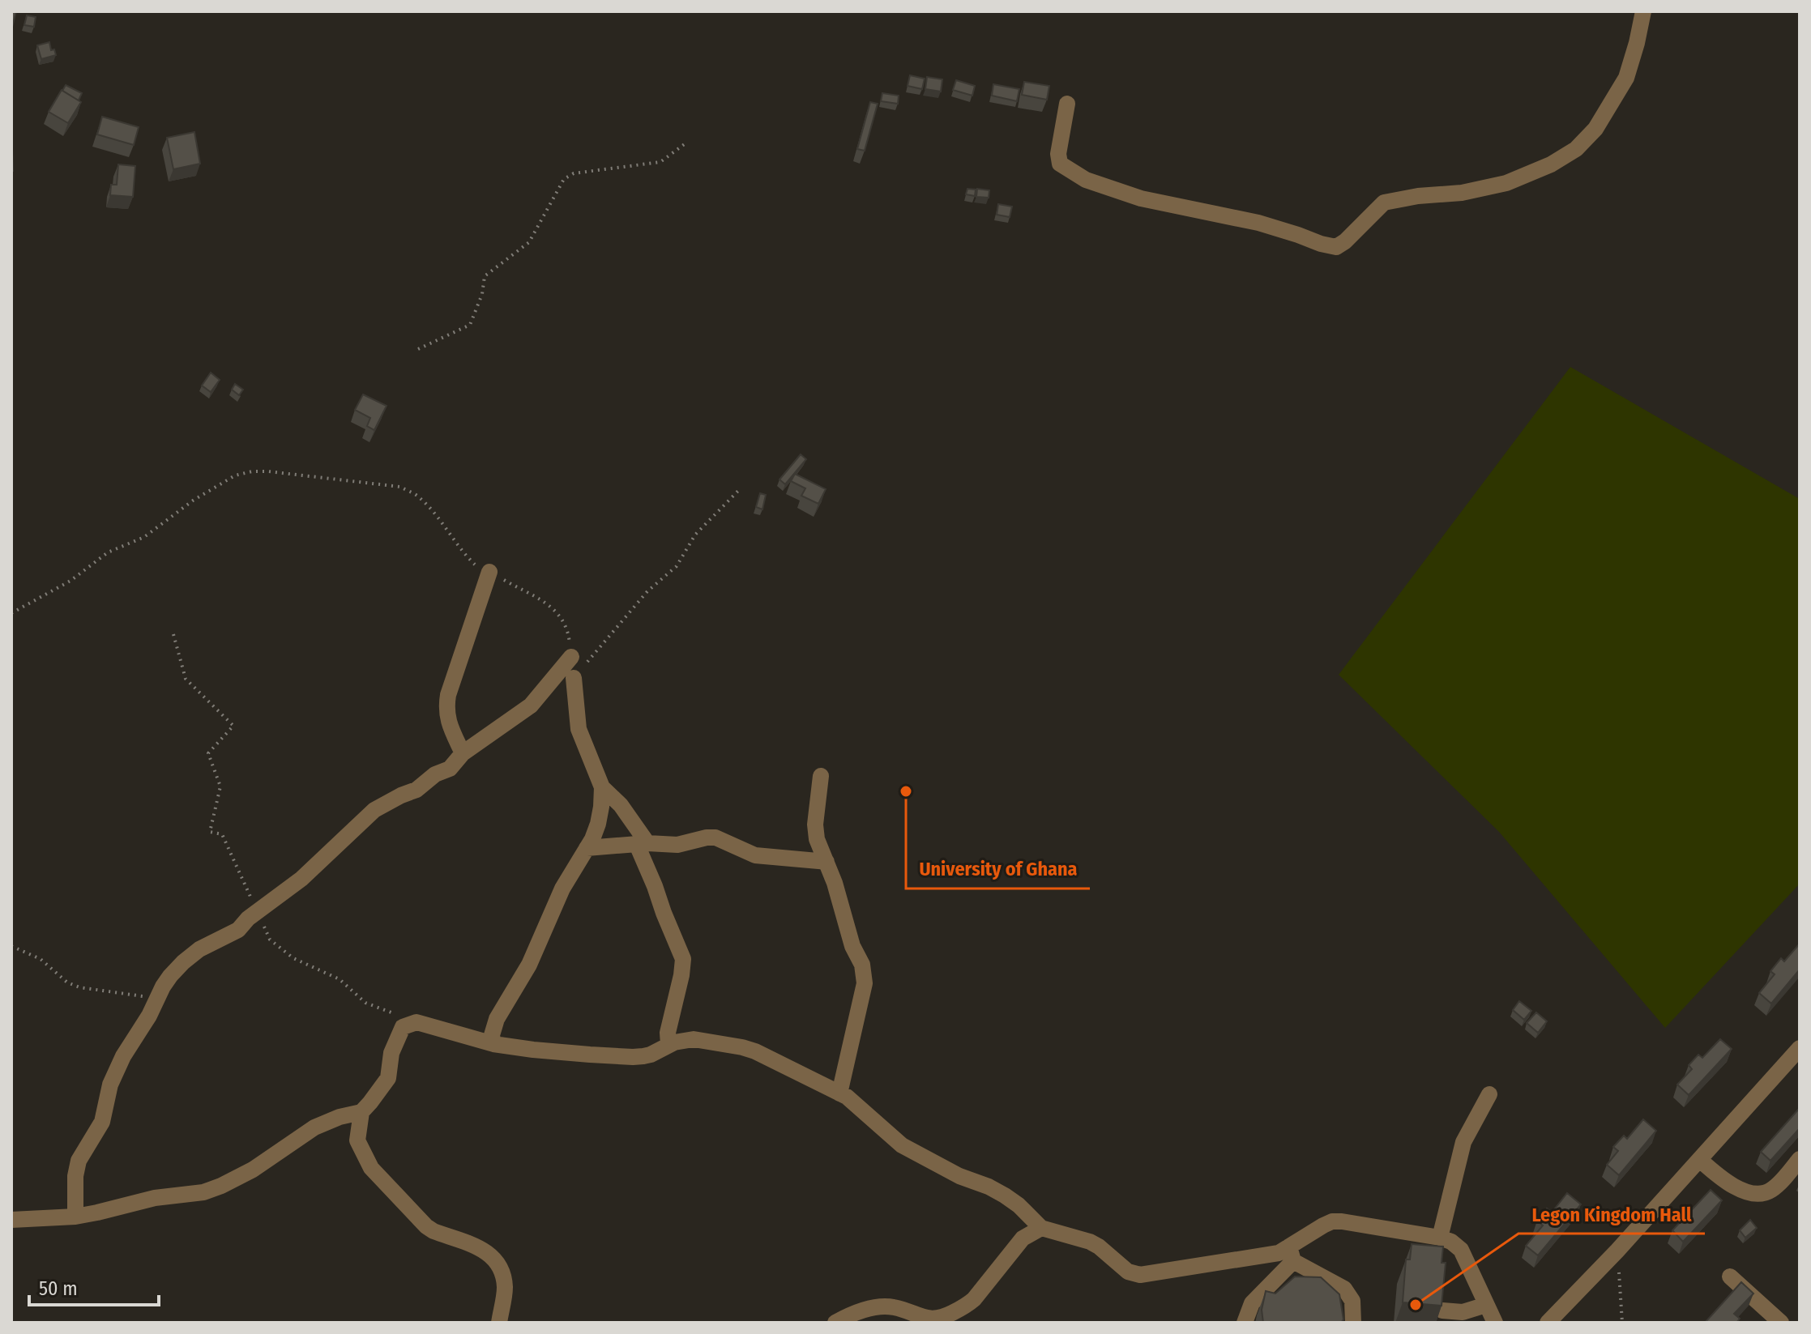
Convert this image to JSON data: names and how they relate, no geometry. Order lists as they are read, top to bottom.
{
  "places": ["University of Ghana", "Legon Kingdom Hall"],
  "scale_bar": "50 m"
}
